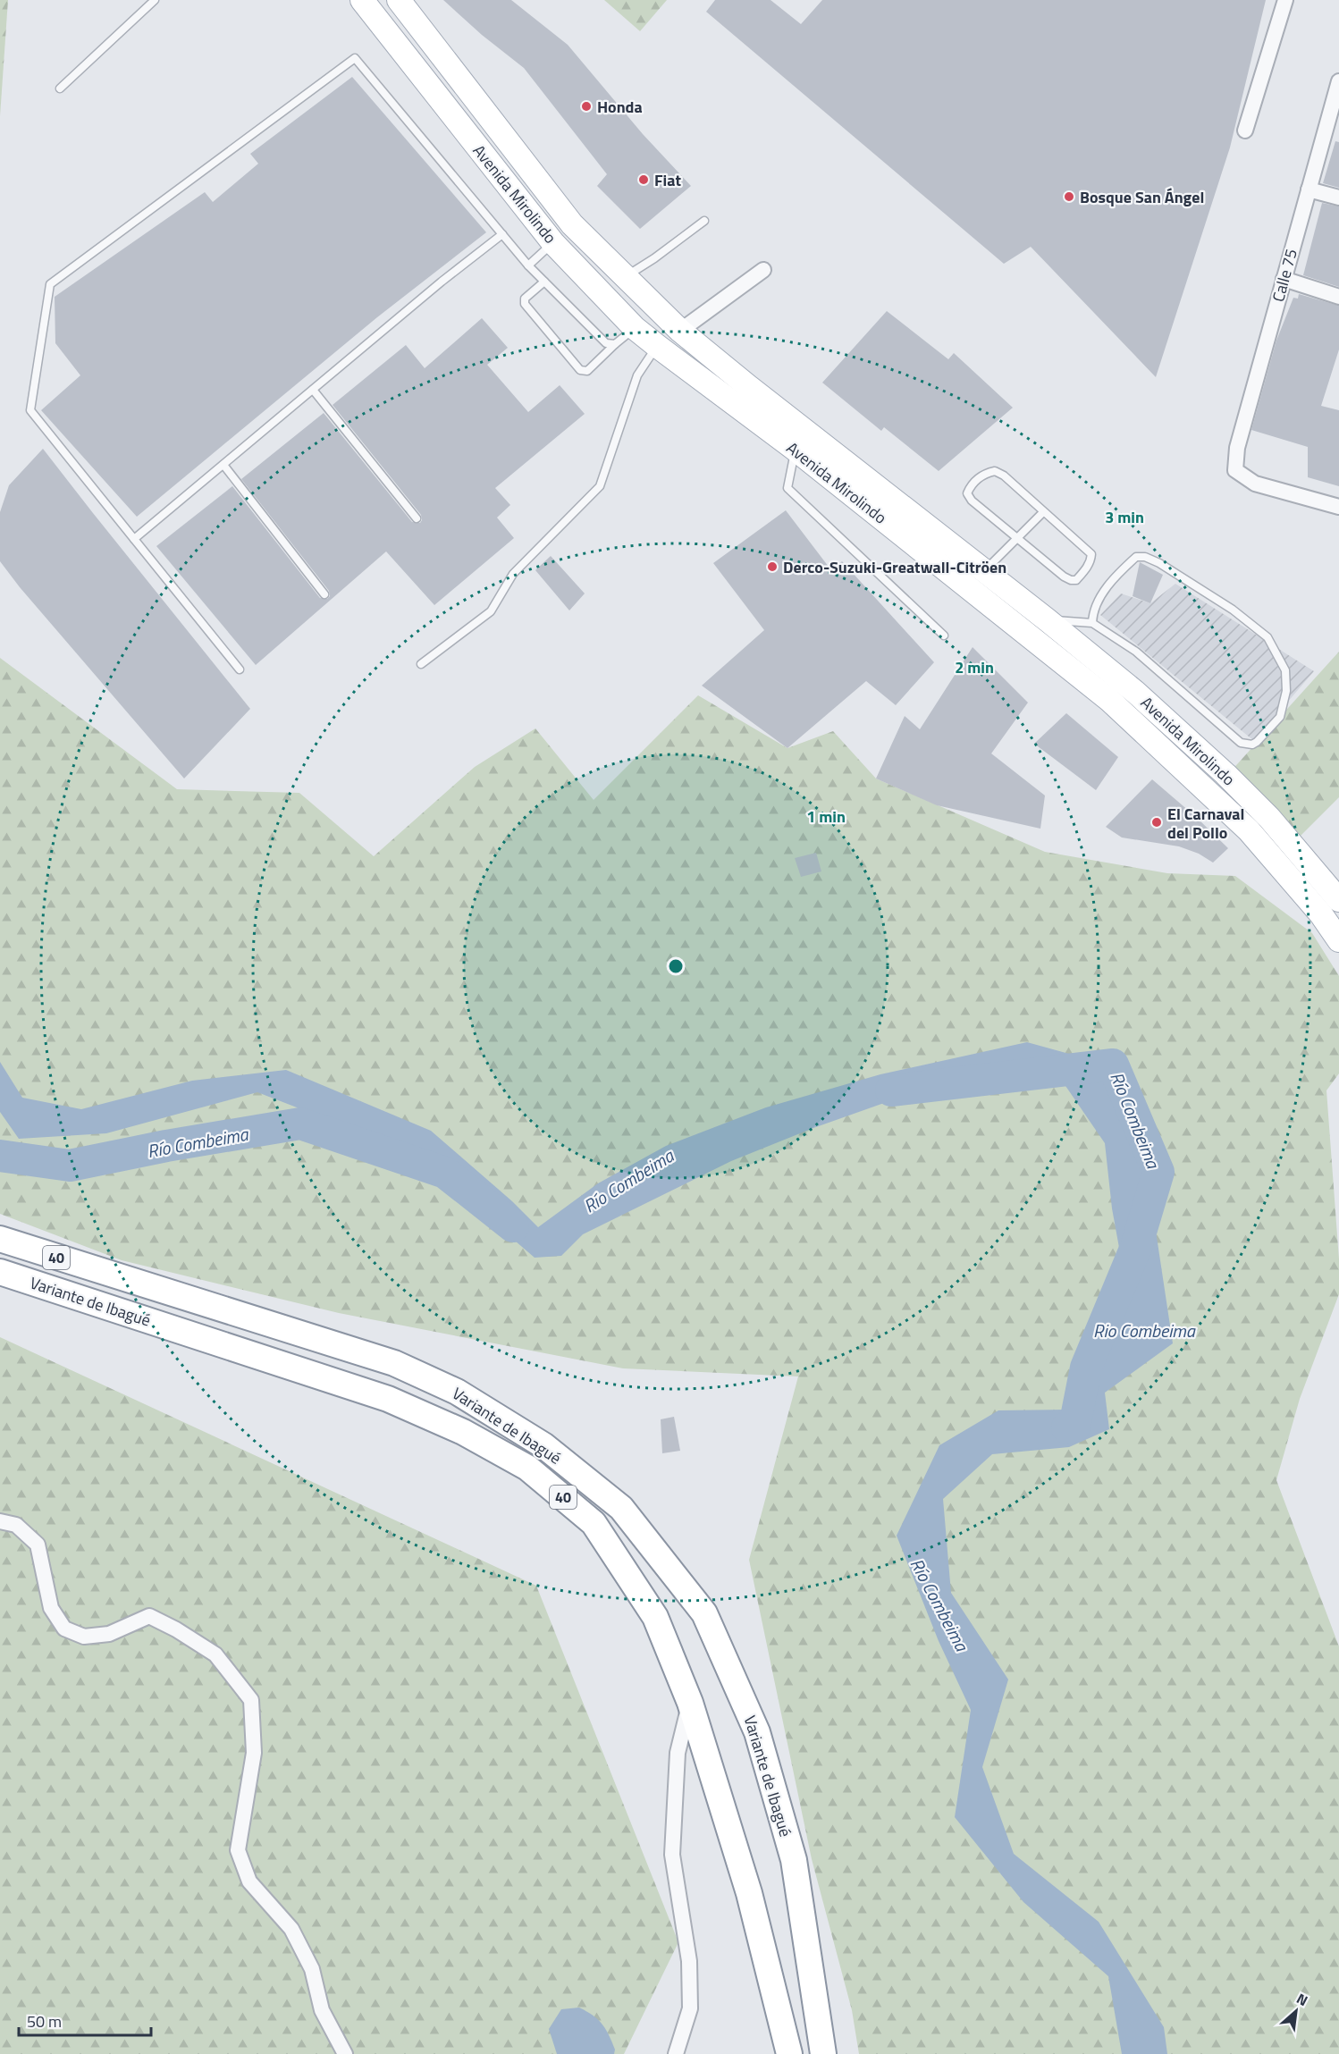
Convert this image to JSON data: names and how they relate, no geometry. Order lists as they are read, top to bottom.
{
  "streets": {
    "highway": ["40", "Variante de Ibagué"],
    "main road": ["Avenida Mirolindo"],
    "street": ["Calle 75"]
  },
  "water": ["Río Combeima", "Rio Combeima"],
  "places": [
    "Honda",
    "Fiat",
    "Bosque San Ángel",
    "Derco-Suzuki-Greatwall-Citröen",
    "El Carnaval del Pollo"
  ],
  "scale_bar": "50 m",
  "north": "top right",
  "rings": ["3 min", "2 min", "1 min"]
}
